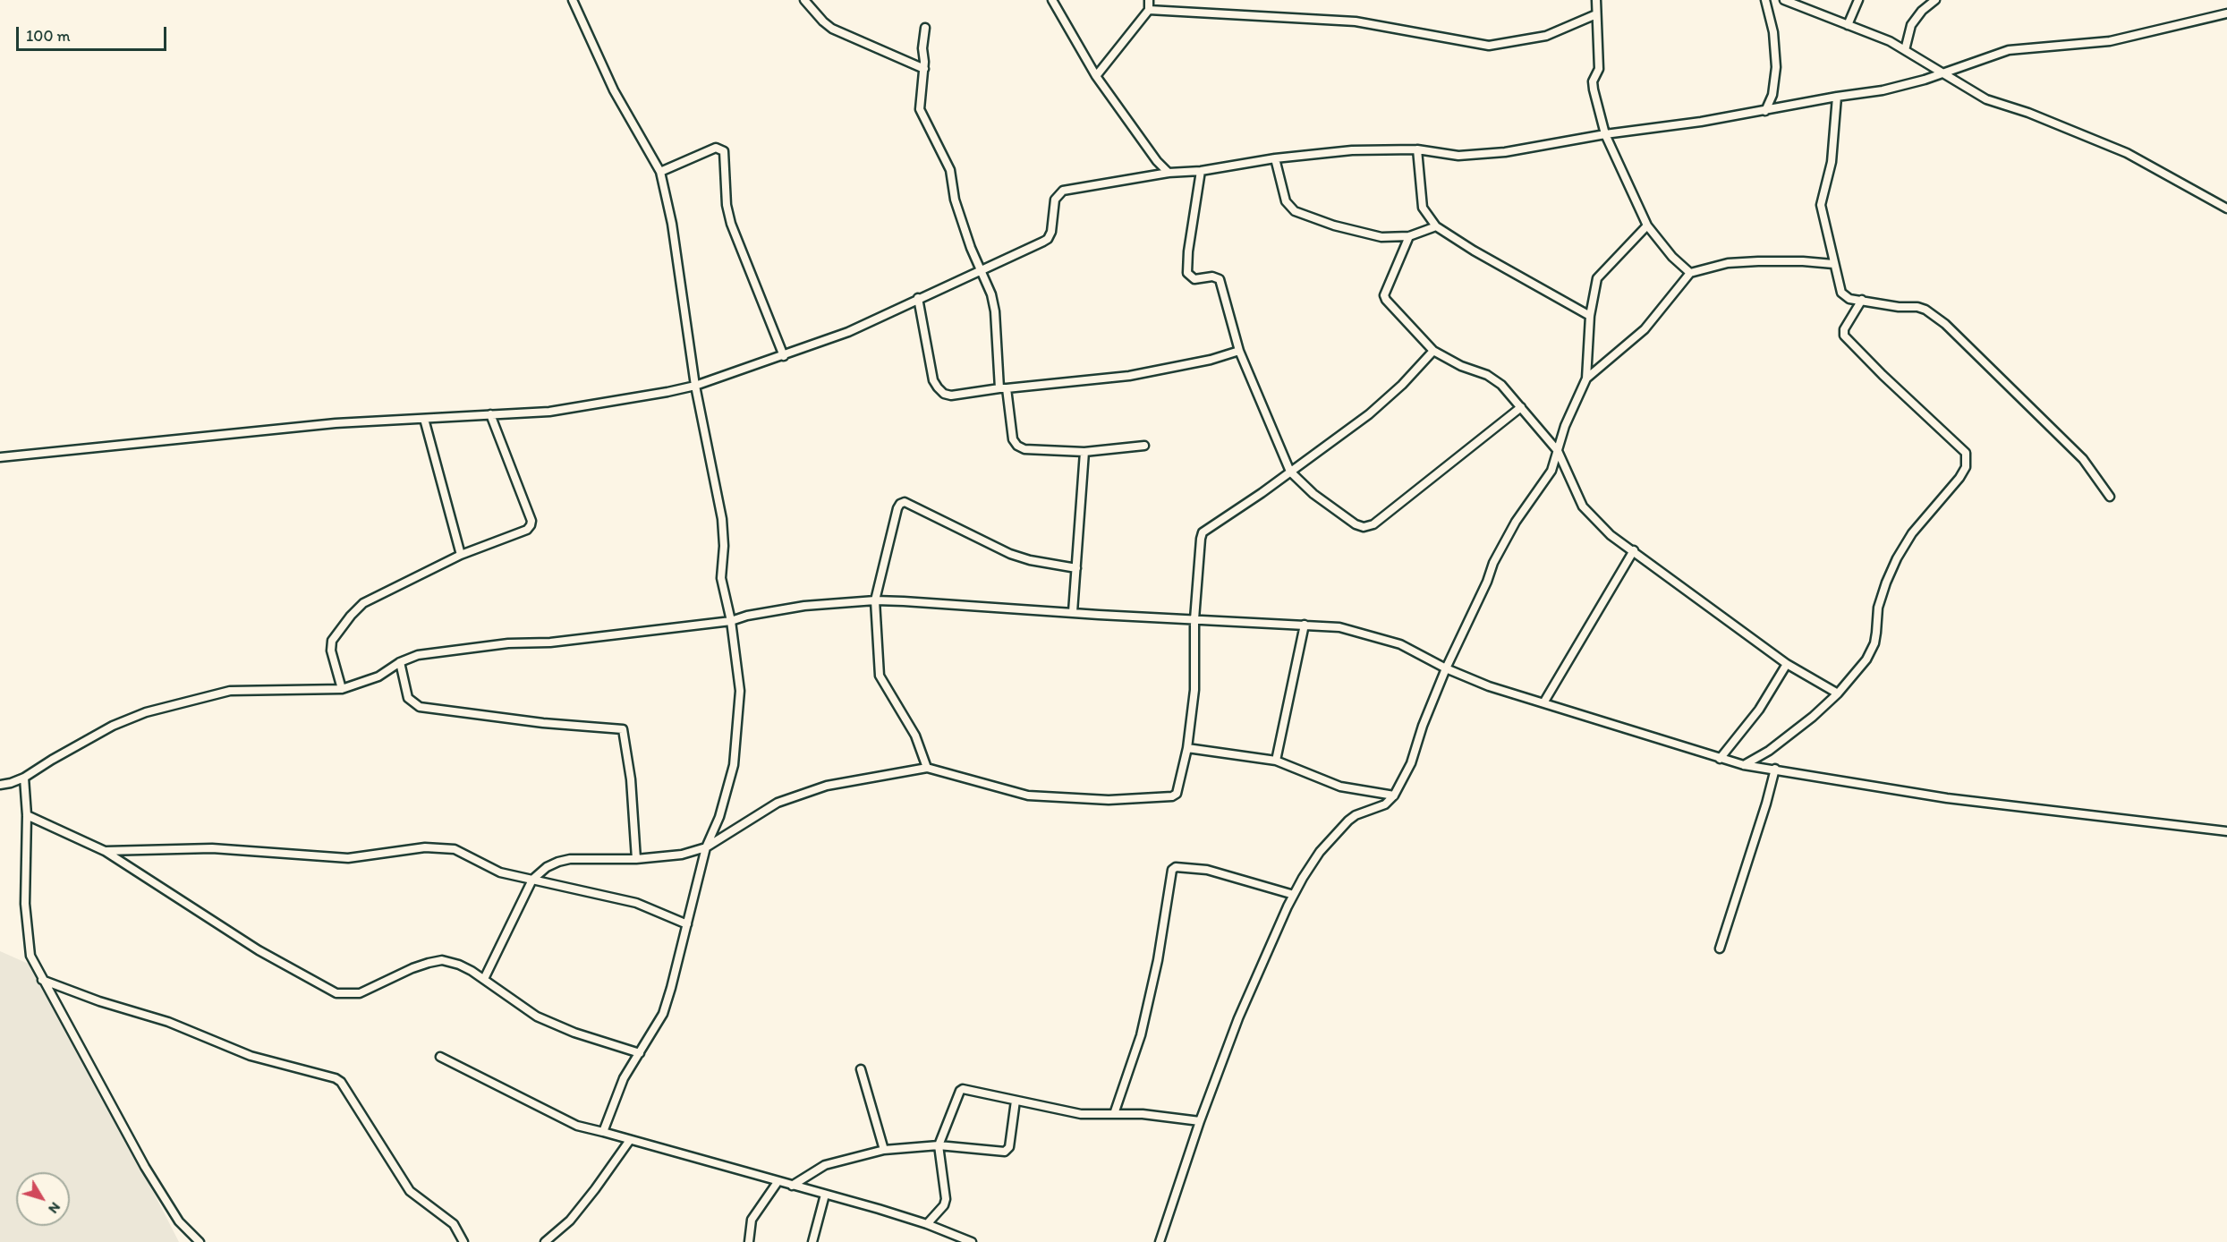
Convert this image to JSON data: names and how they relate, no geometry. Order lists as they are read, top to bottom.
{
  "scale_bar": "100 m",
  "north": "bottom right"
}
